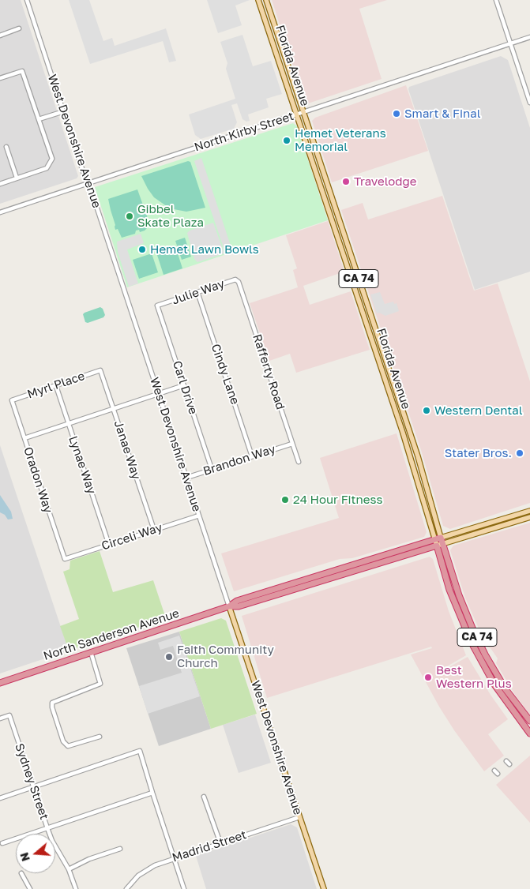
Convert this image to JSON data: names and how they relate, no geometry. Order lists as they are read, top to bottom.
{
  "streets": {
    "highway": ["Florida Avenue", "CA 74", "North Sanderson Avenue"],
    "main road": ["West Devonshire Avenue"],
    "street": [
      "North Kirby Street",
      "Julie Way",
      "Rafferty Road",
      "Cindy Lane",
      "Myrl Place",
      "Carl Drive",
      "Janae Way",
      "Brandon Way",
      "Lynae Way",
      "Oradon Way",
      "Circeli Way",
      "Sydney Street",
      "Madrid Street"
    ]
  },
  "crossings": [
    ["Florida Avenue", "North Kirby Street"],
    ["Florida Avenue", "North Sanderson Avenue"],
    ["North Kirby Street", "West Devonshire Avenue"],
    ["West Devonshire Avenue", "Brandon Way"],
    ["West Devonshire Avenue", "Circeli Way"],
    ["West Devonshire Avenue", "North Sanderson Avenue"],
    ["West Devonshire Avenue", "Madrid Street"],
    ["Julie Way", "Rafferty Road"],
    ["Julie Way", "Cindy Lane"],
    ["Julie Way", "Carl Drive"],
    ["Rafferty Road", "Brandon Way"],
    ["Cindy Lane", "Brandon Way"],
    ["Myrl Place", "Janae Way"],
    ["Myrl Place", "Lynae Way"],
    ["Myrl Place", "Oradon Way"],
    ["Carl Drive", "Brandon Way"],
    ["Janae Way", "Circeli Way"],
    ["Lynae Way", "Circeli Way"],
    ["Oradon Way", "Circeli Way"]
  ],
  "places": [
    "Smart & Final",
    "Hemet Veterans Memorial",
    "Travelodge",
    "Gibbel Skate Plaza",
    "Hemet Lawn Bowls",
    "Western Dental",
    "Stater Bros.",
    "24 Hour Fitness",
    "Faith Community Church",
    "Best Western Plus"
  ],
  "north": "left"
}
